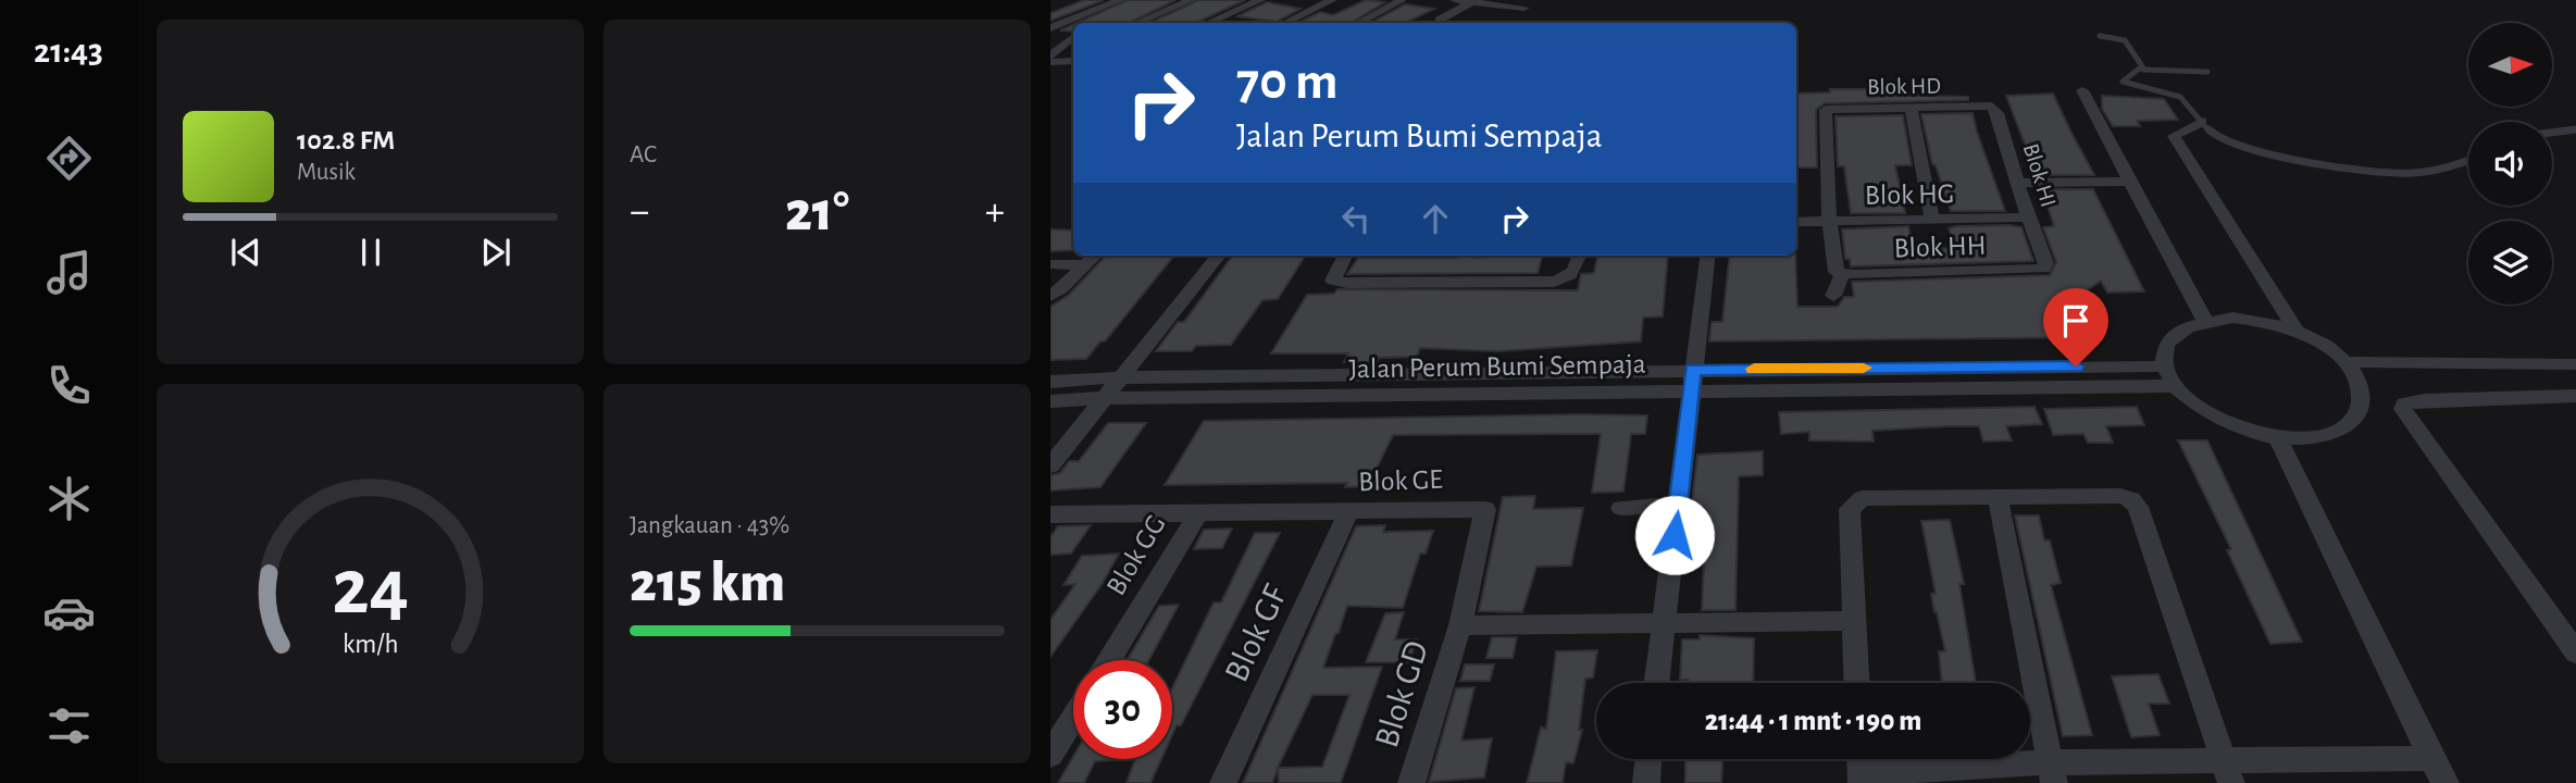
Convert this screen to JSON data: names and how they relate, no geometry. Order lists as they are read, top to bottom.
{
  "streets": {
    "street": [
      "Blok HD",
      "Blok HI",
      "Blok HG",
      "Blok HH",
      "Jalan Perum Bumi Sempaja",
      "Blok GE",
      "Blok GG",
      "Blok GF",
      "Blok GD"
    ]
  },
  "crossings": [
    ["Blok HD", "Blok HI"],
    ["Blok HD", "Blok HG"],
    ["Blok HI", "Blok HG"],
    ["Blok HI", "Blok HH"],
    ["Blok GE", "Blok GG"],
    ["Blok GE", "Blok GF"],
    ["Blok GE", "Blok GD"]
  ],
  "north": "right",
  "page": {
    "tabs": "21:43",
    "tile": [
      "AC",
      ["Jangkauan · 43%", "215 km"]
    ],
    "turn": ["70 m", "Jalan Perum Bumi Sempaja"],
    "song": ["102.8 FM", "Musik"],
    "heat": ["−", "21°", "+"],
    "limit": "30",
    "trip": "21:44 · 1 mnt · 190 m",
    "gauge": ["24", "km/h"]
  }
}
